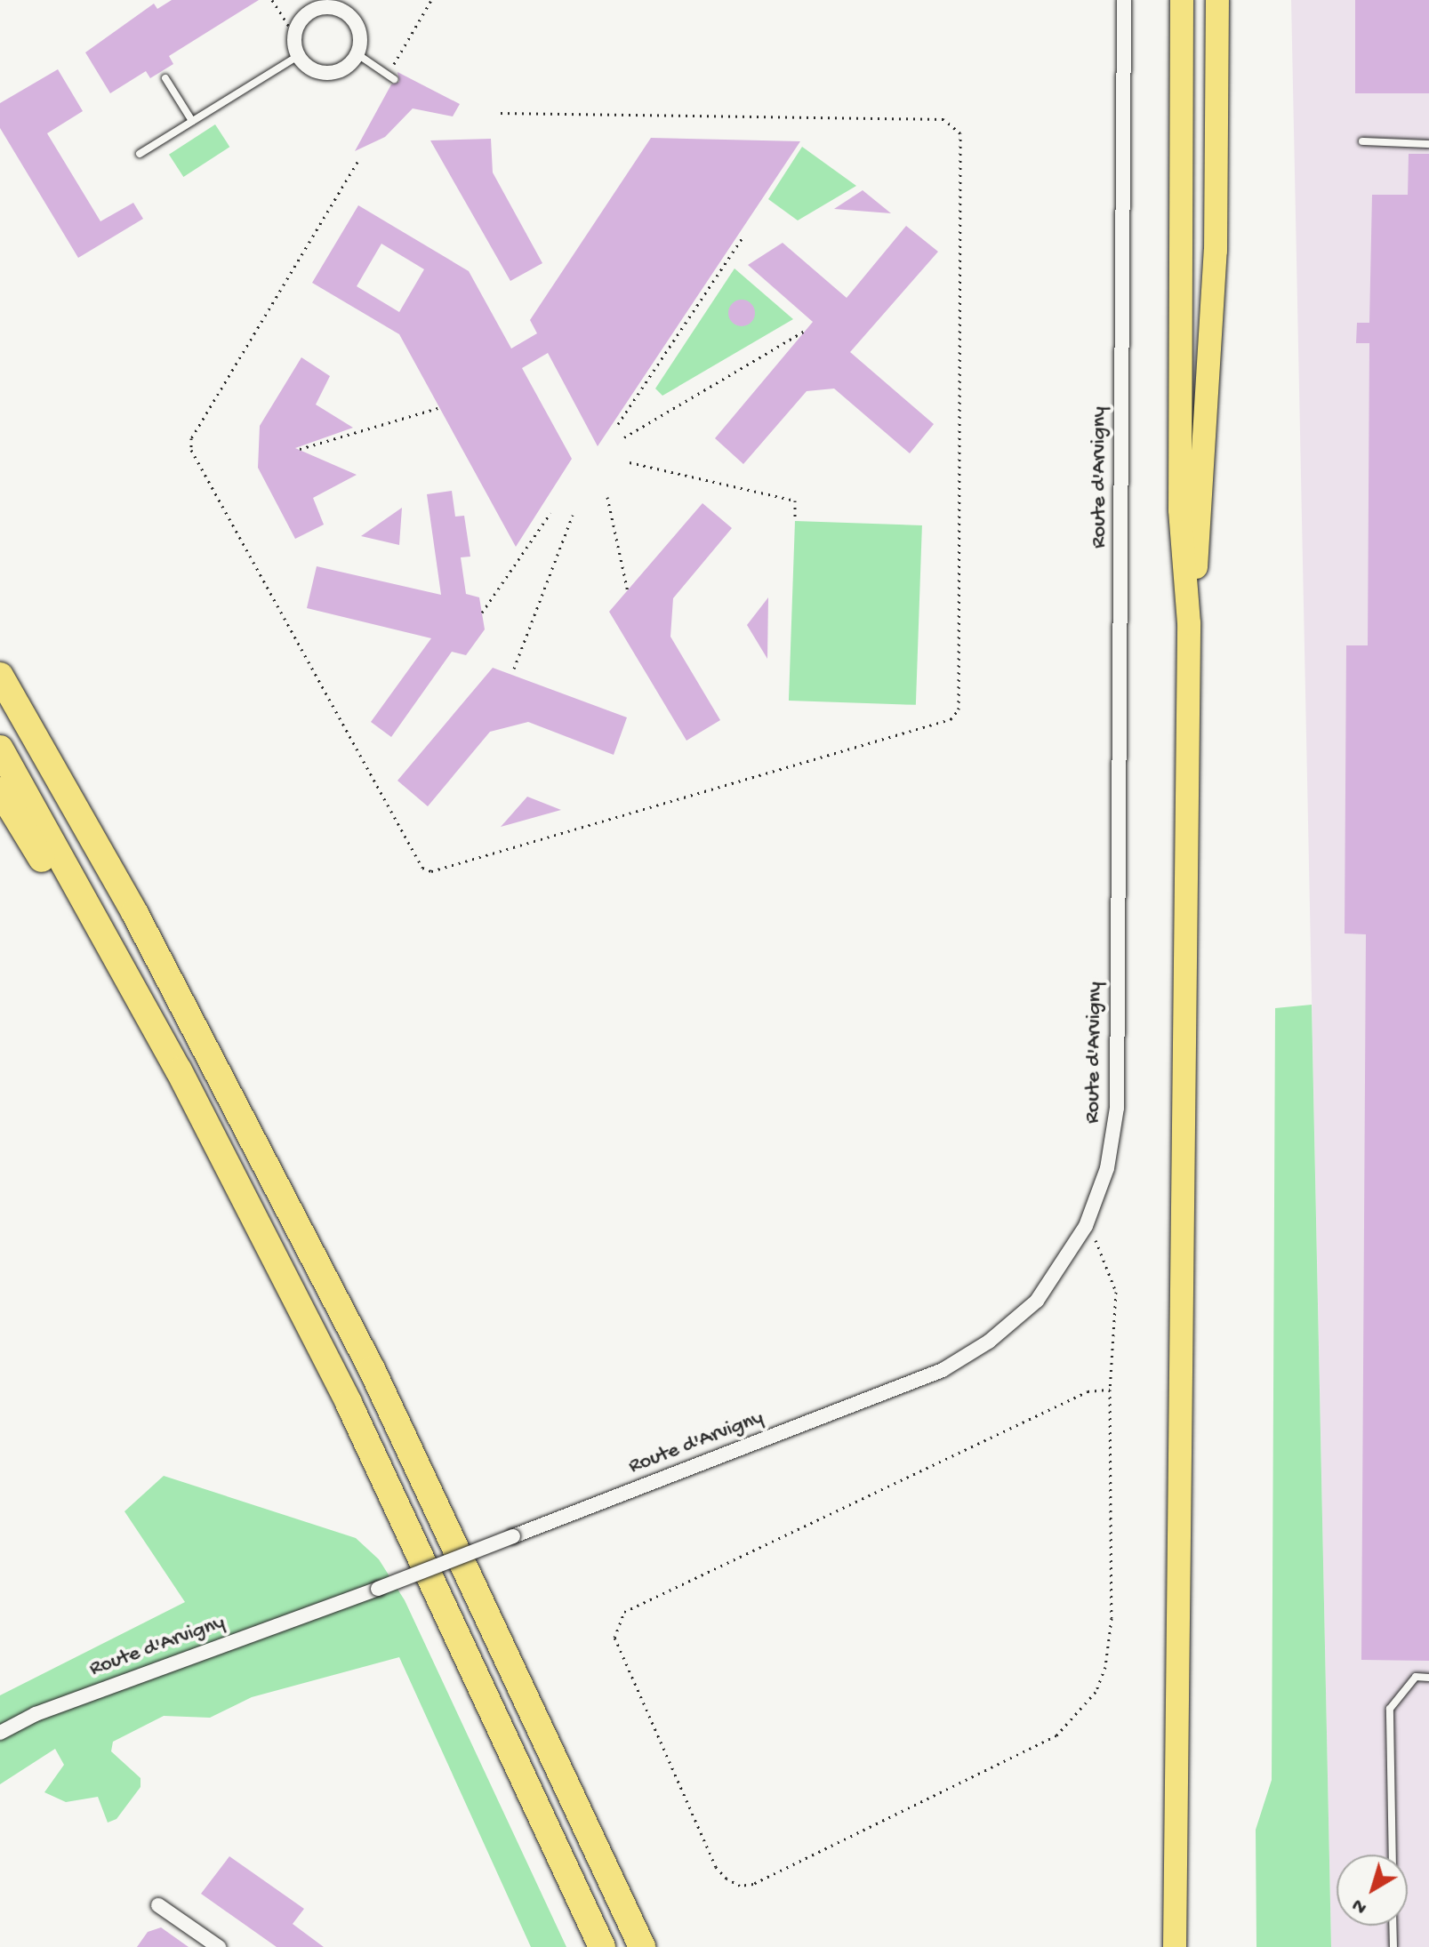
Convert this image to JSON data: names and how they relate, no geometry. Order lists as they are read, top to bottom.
{
  "streets": {
    "street": ["Route d'Arvigny"]
  },
  "north": "bottom left"
}
